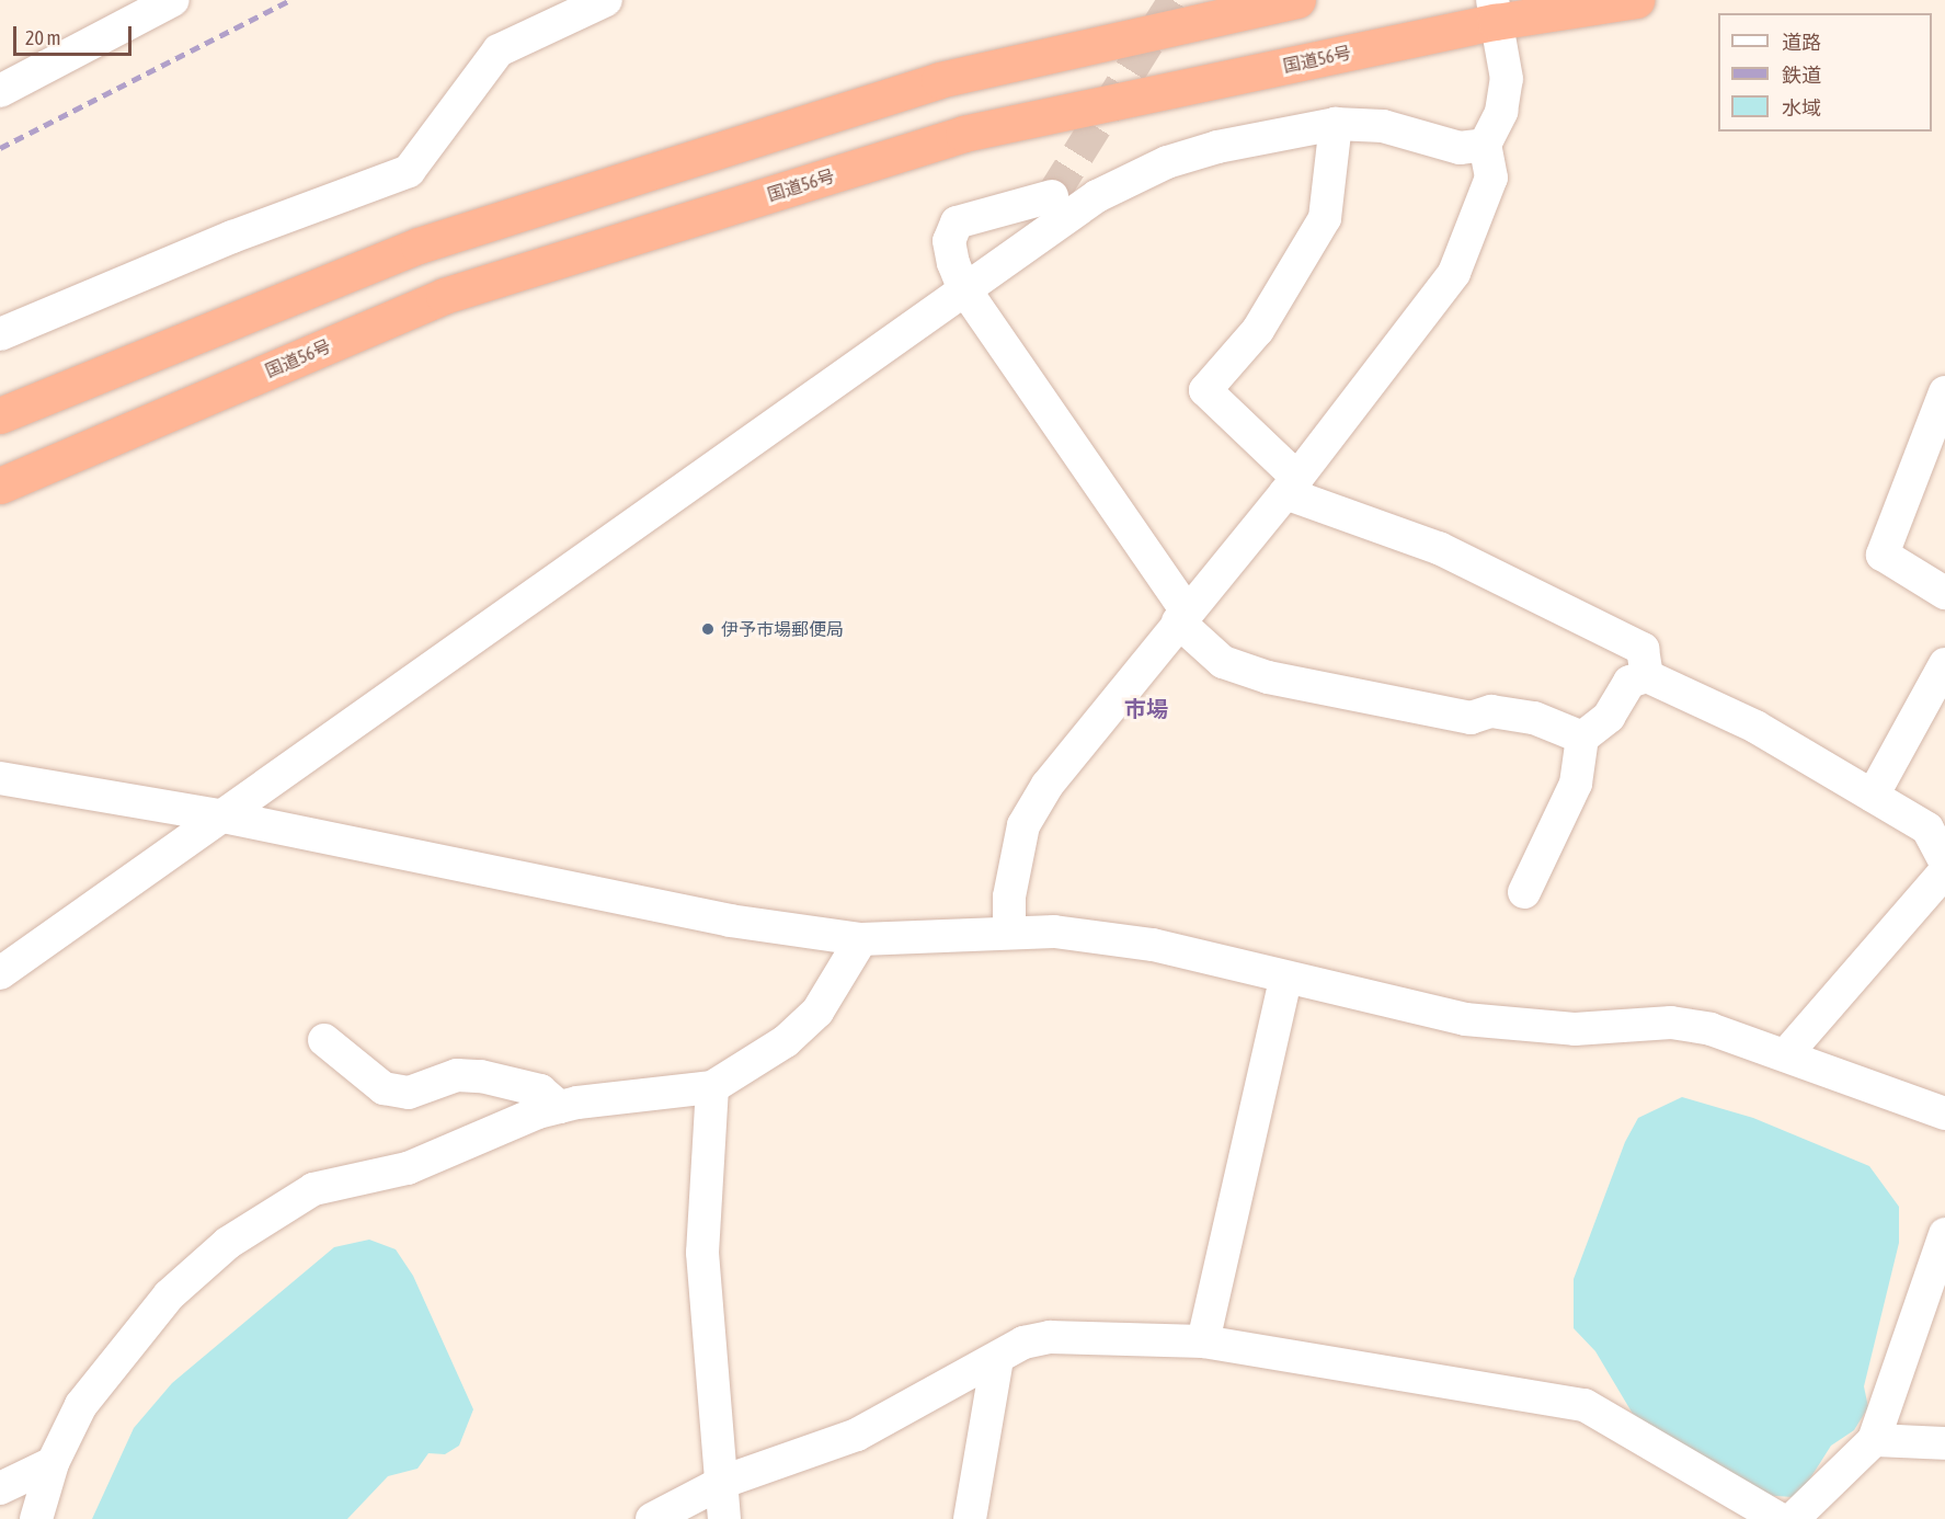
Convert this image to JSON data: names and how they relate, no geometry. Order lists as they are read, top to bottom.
{
  "streets": {
    "highway": ["国道56号"]
  },
  "districts": ["市場"],
  "places": ["伊予市場郵便局"],
  "legend": ["道路", "鉄道", "水域"],
  "scale_bar": "20 m"
}
